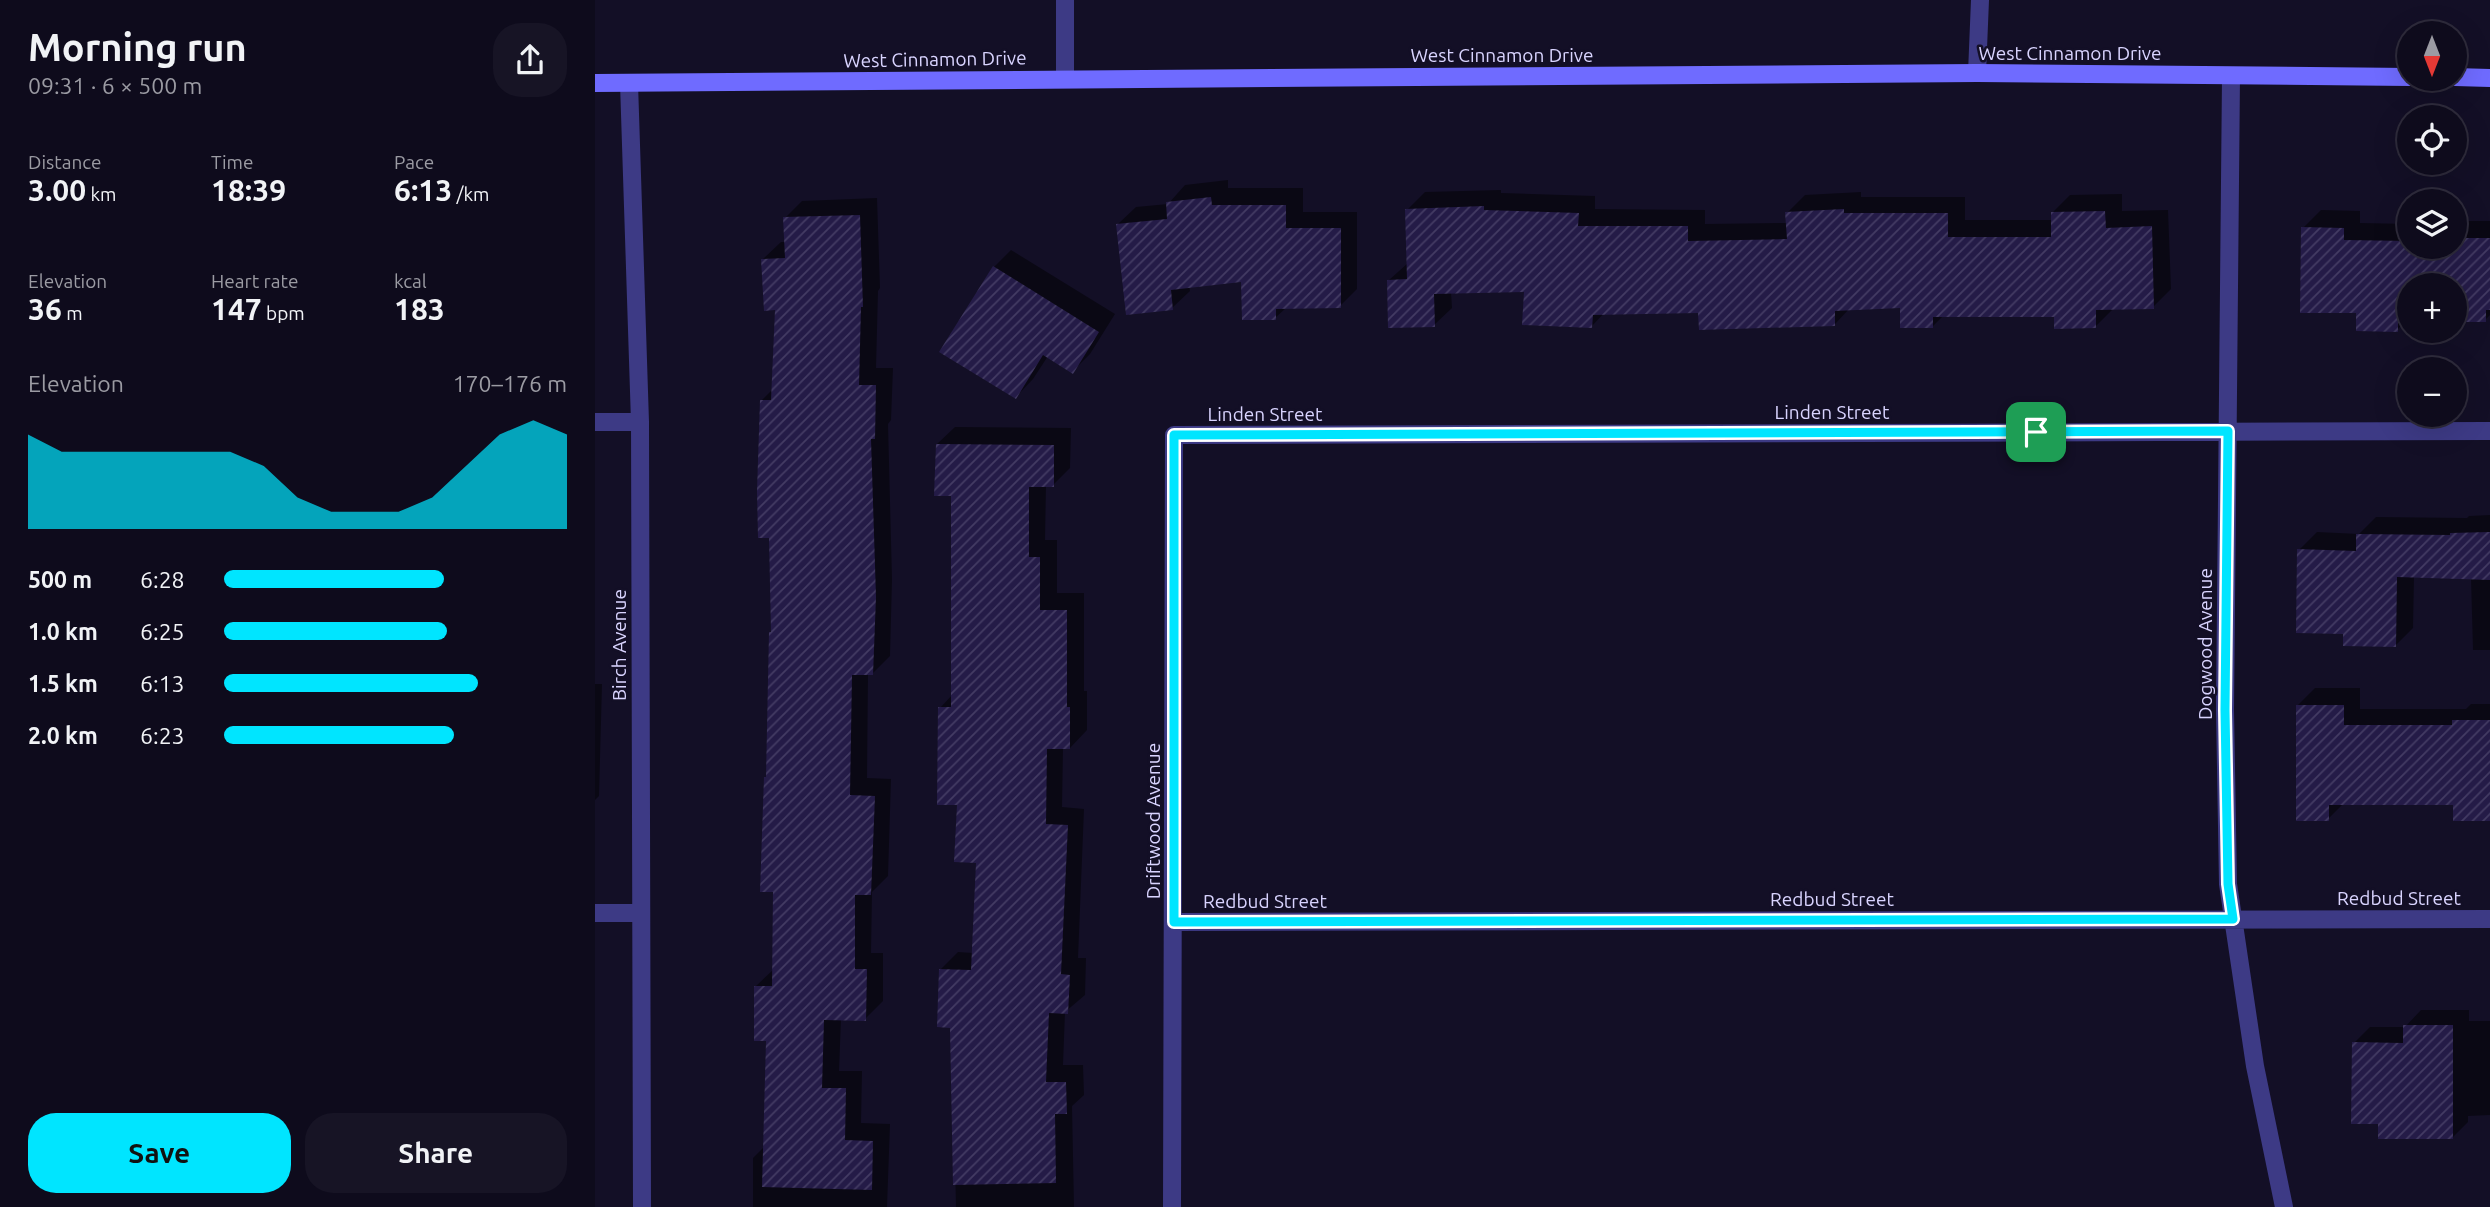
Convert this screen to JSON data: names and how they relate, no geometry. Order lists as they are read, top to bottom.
{
  "streets": {
    "main road": ["West Cinnamon Drive"],
    "street": [
      "Linden Street",
      "Dogwood Avenue",
      "Birch Avenue",
      "Driftwood Avenue",
      "Redbud Street"
    ]
  },
  "crossings": [
    ["West Cinnamon Drive", "Dogwood Avenue"],
    ["West Cinnamon Drive", "Birch Avenue"],
    ["Linden Street", "Dogwood Avenue"],
    ["Linden Street", "Driftwood Avenue"],
    ["Dogwood Avenue", "Redbud Street"],
    ["Driftwood Avenue", "Redbud Street"]
  ],
  "north": "bottom",
  "page": {
    "heading": ["Morning run", "09:31 · 6 × 500 m"],
    "map_buttons": ["+", "−"],
    "stats": [
      ["Distance", "3.00 km"],
      ["Time", "18:39"],
      ["Pace", "6:13 /km"],
      ["Elevation", "36 m"],
      ["Heart rate", "147 bpm"],
      ["kcal", "183"]
    ],
    "chart": ["Elevation", "170–176 m"],
    "list": [
      {
        "name": "500 m",
        "note": "6:28"
      },
      {
        "name": "1.0 km",
        "note": "6:25"
      },
      {
        "name": "1.5 km",
        "note": "6:13"
      },
      {
        "name": "2.0 km",
        "note": "6:23"
      }
    ],
    "buttons": ["Save", "Share"]
  }
}
